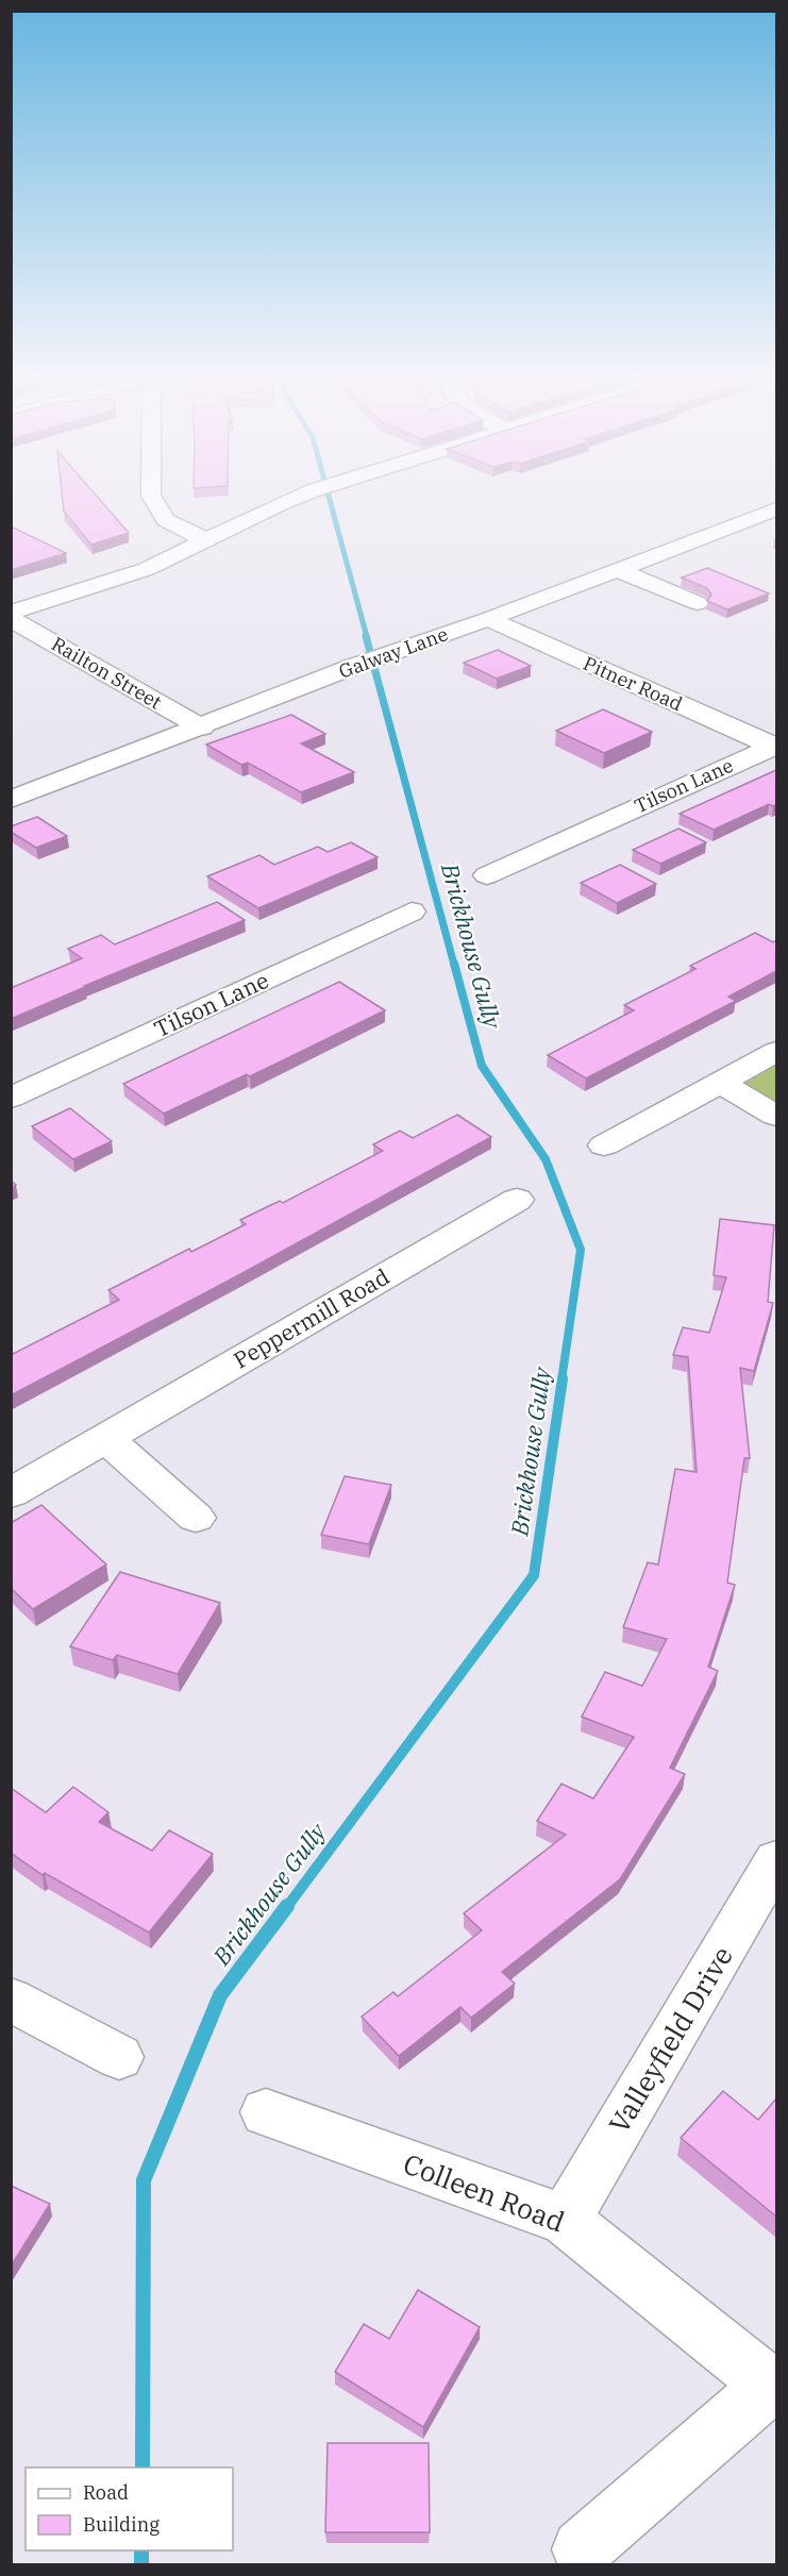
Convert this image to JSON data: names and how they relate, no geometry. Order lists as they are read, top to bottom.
{
  "streets": {
    "street": [
      "Galway Lane",
      "Railton Street",
      "Pitner Road",
      "Tilson Lane",
      "Peppermill Road",
      "Valleyfield Drive",
      "Colleen Road"
    ]
  },
  "crossings": [
    ["Galway Lane", "Railton Street"],
    ["Galway Lane", "Pitner Road"],
    ["Pitner Road", "Tilson Lane"],
    ["Valleyfield Drive", "Colleen Road"]
  ],
  "water": ["Brickhouse Gully"],
  "legend": ["Road", "Building"]
}
